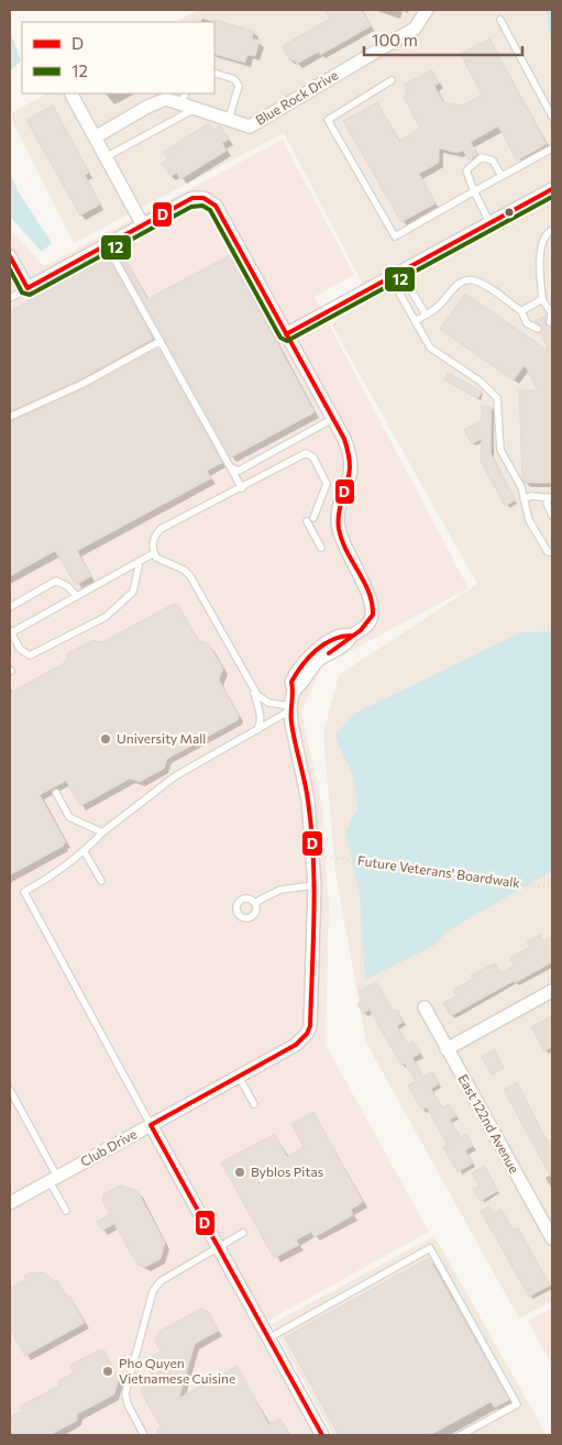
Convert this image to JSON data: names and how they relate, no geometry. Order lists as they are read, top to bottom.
{
  "streets": {
    "street": ["Blue Rock Drive", "East 122nd Avenue", "Club Drive"],
    "path": ["Future Veterans' Boardwalk"]
  },
  "places": ["University Mall", "Byblos Pitas", "Pho Quyen Vietnamese Cuisine"],
  "lines": ["transit line D", "transit line 12"],
  "legend": ["D", "12"],
  "scale_bar": "100 m"
}
